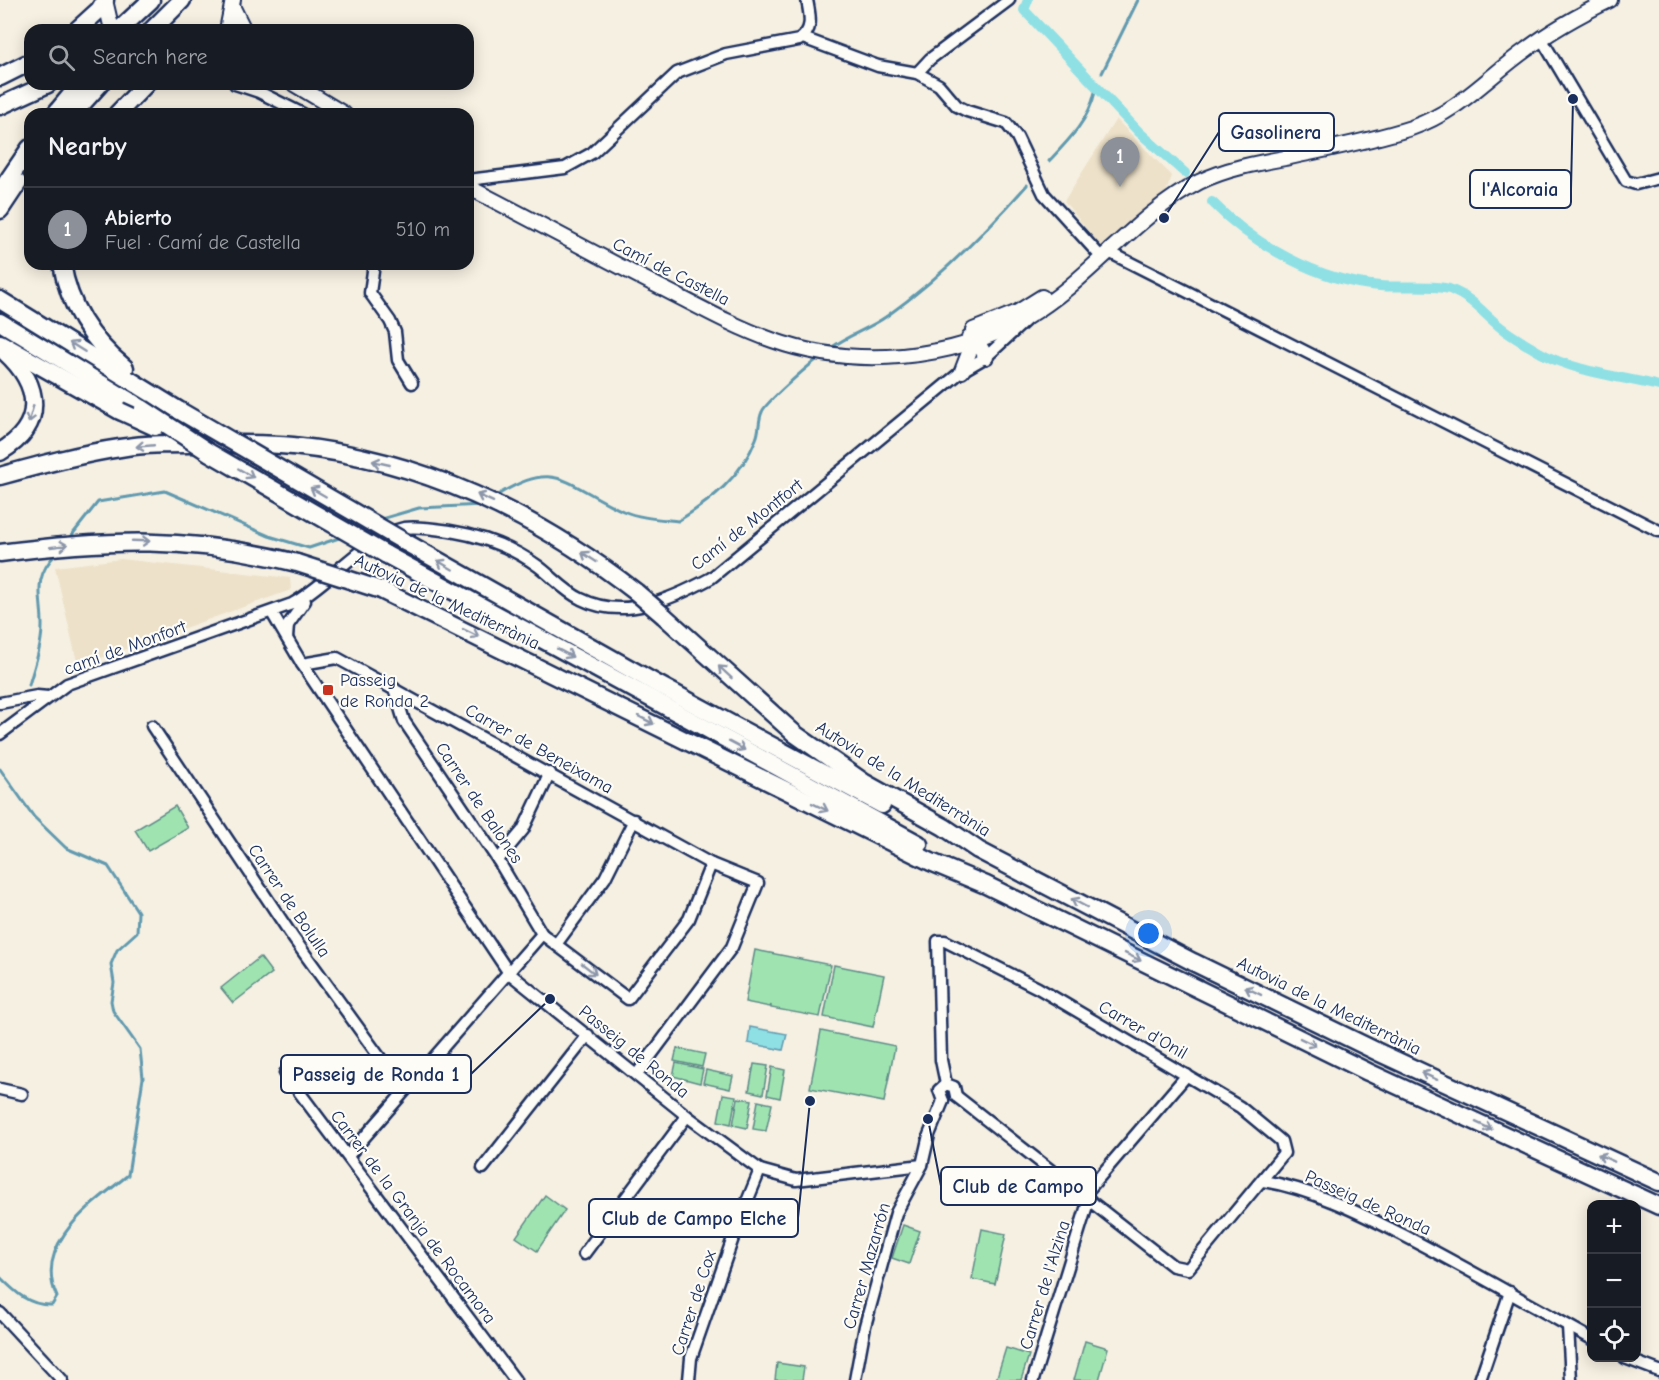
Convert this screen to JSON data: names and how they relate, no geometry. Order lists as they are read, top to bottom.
{
  "streets": {
    "highway": ["Autovia de la Mediterrània"],
    "main road": ["Camí de Castella"],
    "street": [
      "Camí de Montfort",
      "camí de Monfort",
      "Carrer de Beneixama",
      "Carrer de Balones",
      "Carrer de Bolulla",
      "Carrer d'Onil",
      "Passeig de Ronda",
      "Carrer de la Granja de Rocamora",
      "Carrer Mazarrón",
      "Carrer de l'Alzina",
      "Carrer de Cox"
    ]
  },
  "crossings": [
    ["Camí de Castella", "Camí de Montfort"],
    ["Camí de Montfort", "camí de Monfort"],
    ["Camí de Montfort", "Passeig de Ronda"],
    ["camí de Monfort", "Passeig de Ronda"],
    ["Carrer de Beneixama", "Carrer de Balones"],
    ["Carrer de Beneixama", "Passeig de Ronda"],
    ["Carrer d'Onil", "Passeig de Ronda"],
    ["Carrer d'Onil", "Carrer de l'Alzina"],
    ["Passeig de Ronda", "Carrer Mazarrón"],
    ["Passeig de Ronda", "Carrer de Cox"]
  ],
  "places": {
    "other": [
      "l'Alcoraia",
      "Gasolinera",
      "Passeig de Ronda 1",
      "Club de Campo Elche",
      "Club de Campo"
    ],
    "transit": ["Passeig de Ronda 2"]
  },
  "page": {
    "search": "Search here",
    "heading": "Nearby",
    "pins": "1",
    "list": [
      {
        "mark": "1",
        "name": "Abierto",
        "note": "Fuel · Camí de Castella",
        "value": "510 m"
      }
    ],
    "map_buttons": ["+", "−"]
  }
}
